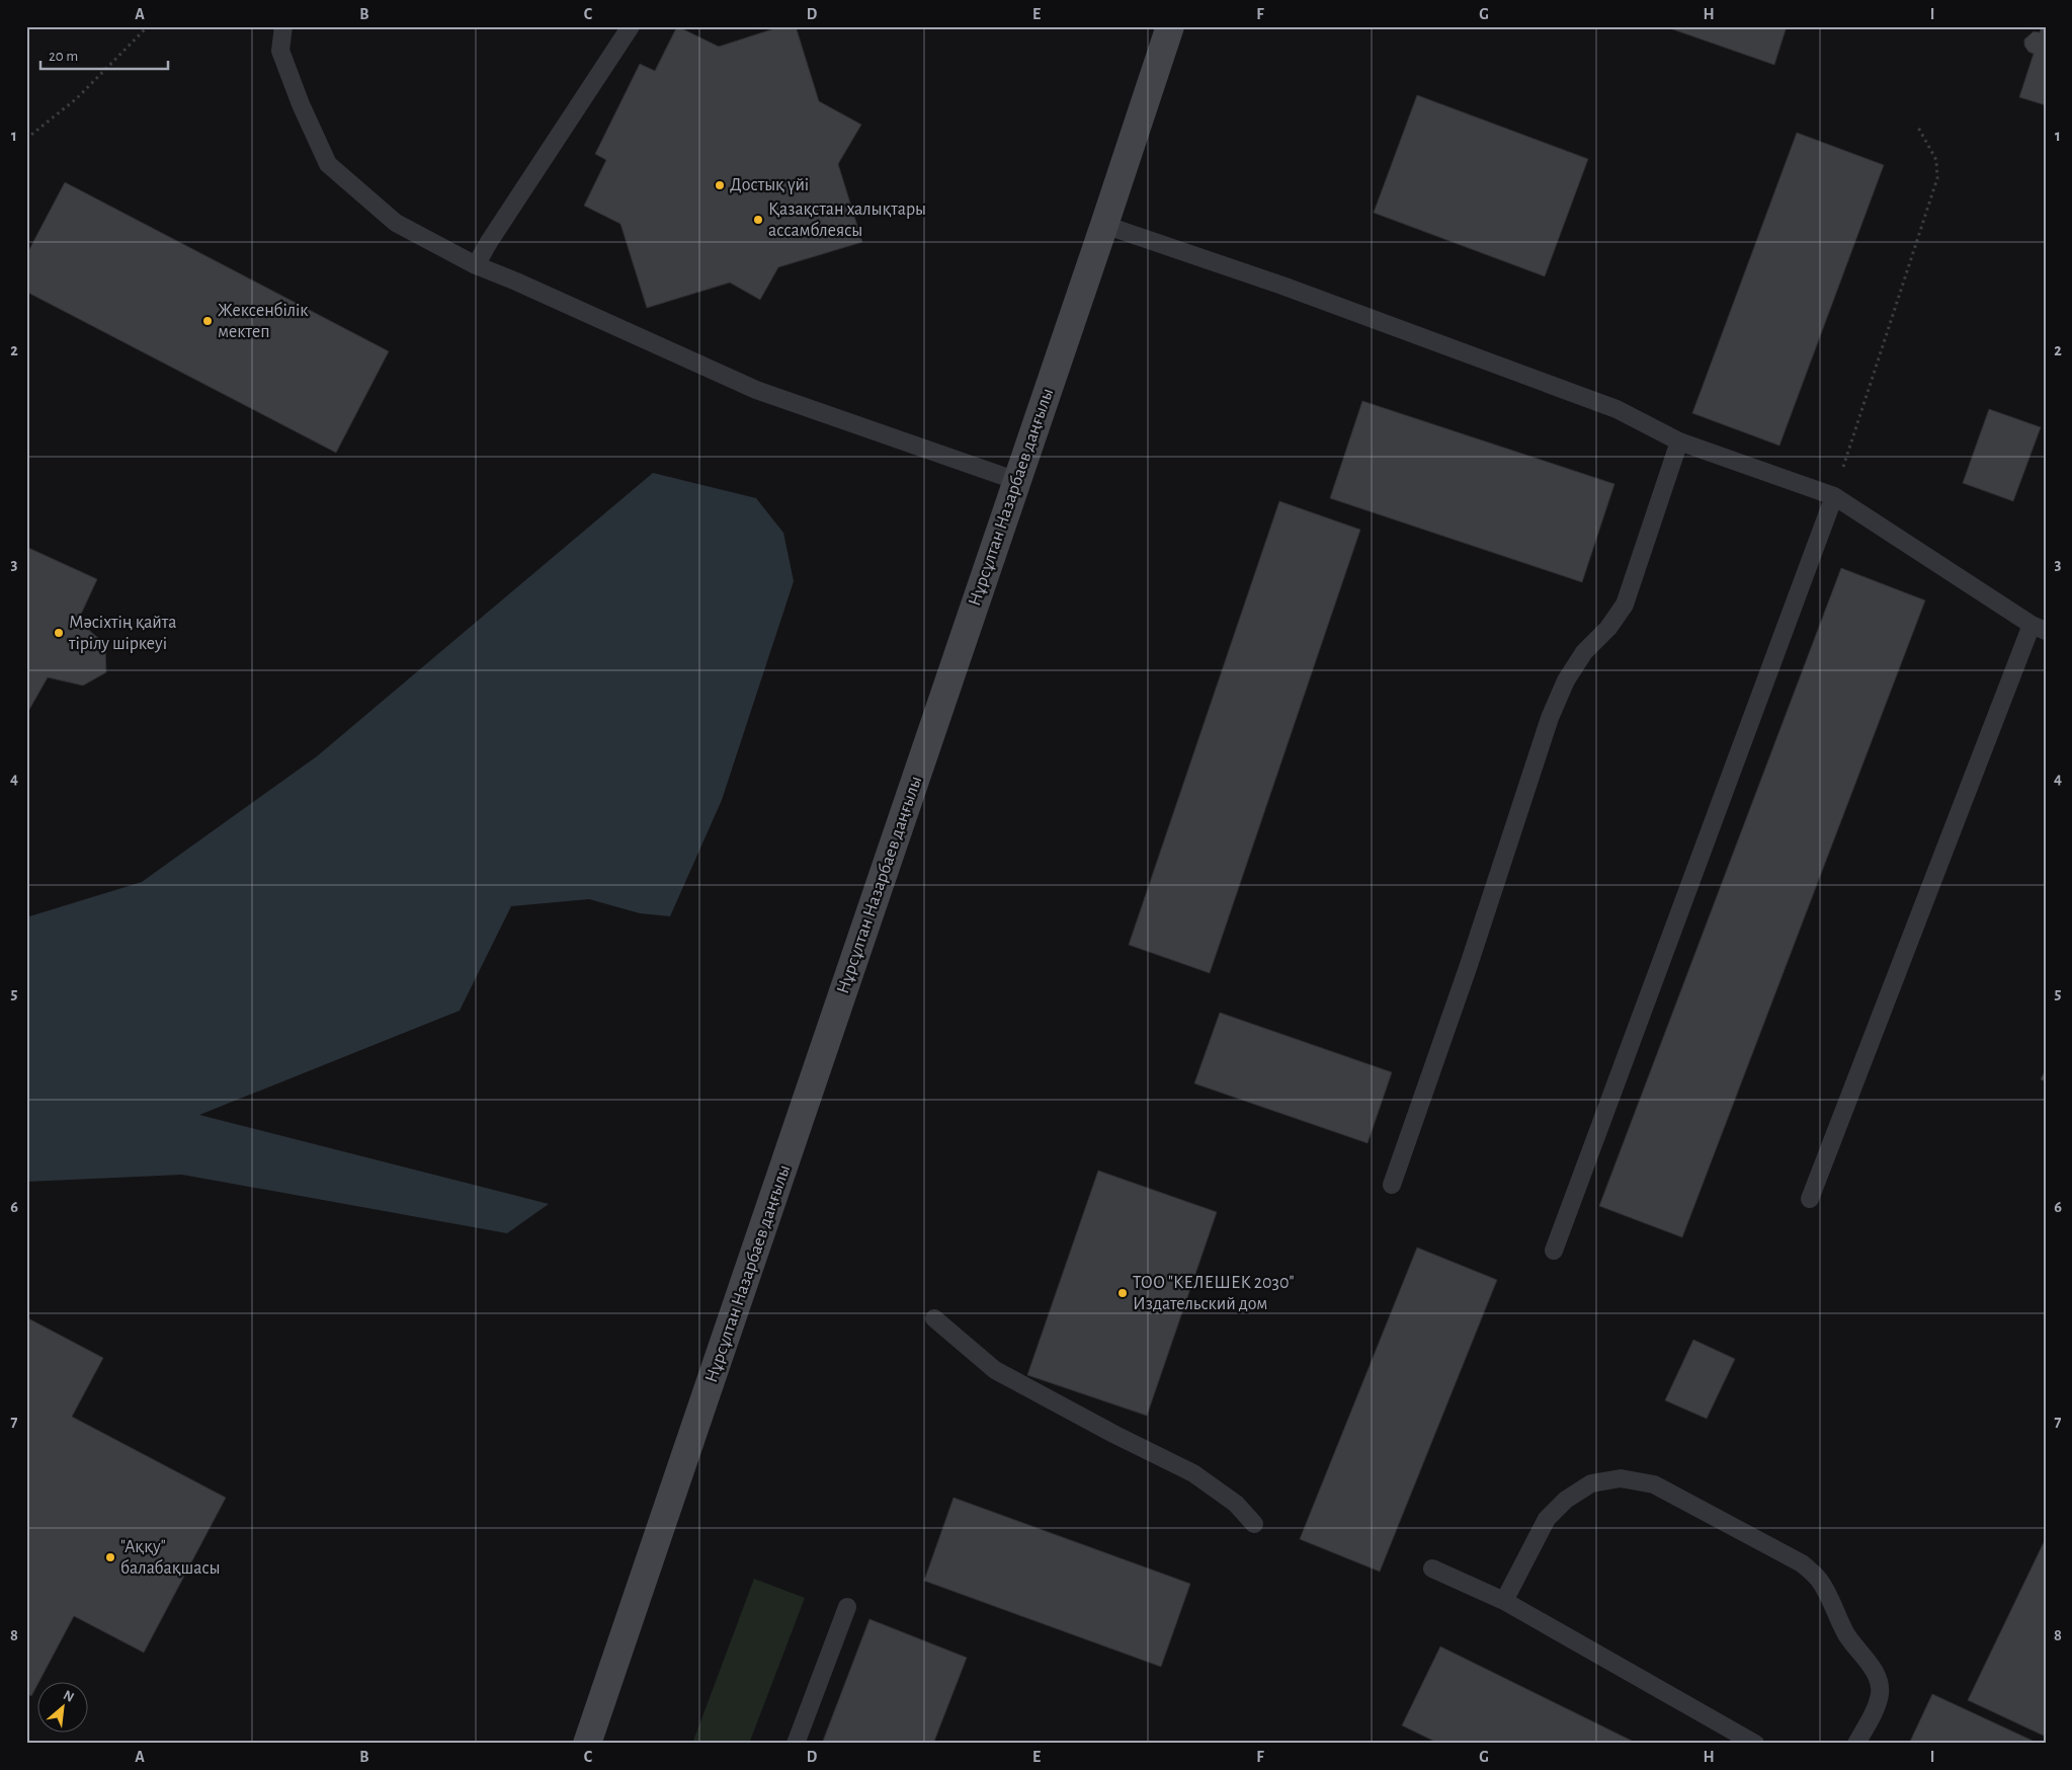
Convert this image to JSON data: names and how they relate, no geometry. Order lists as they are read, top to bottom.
{
  "streets": {
    "main road": ["Нұрсұлтан Назарбаев даңғылы"]
  },
  "places": [
    "Достық үйі",
    "Қазақстан халықтары ассамблеясы",
    "Жексенбілік мектеп",
    "Мәсіхтің қайта тірілу шіркеуі",
    "ТОО \"КЕЛЕШЕК 2030\" Издательский дом",
    "\"Аққу\" балабақшасы"
  ],
  "scale_bar": "20 m",
  "north": "top right",
  "grid": {
    "columns": [
      "A",
      "B",
      "C",
      "D",
      "E",
      "F",
      "G",
      "H",
      "I"
    ],
    "rows": [
      "1",
      "2",
      "3",
      "4",
      "5",
      "6",
      "7",
      "8"
    ]
  }
}
